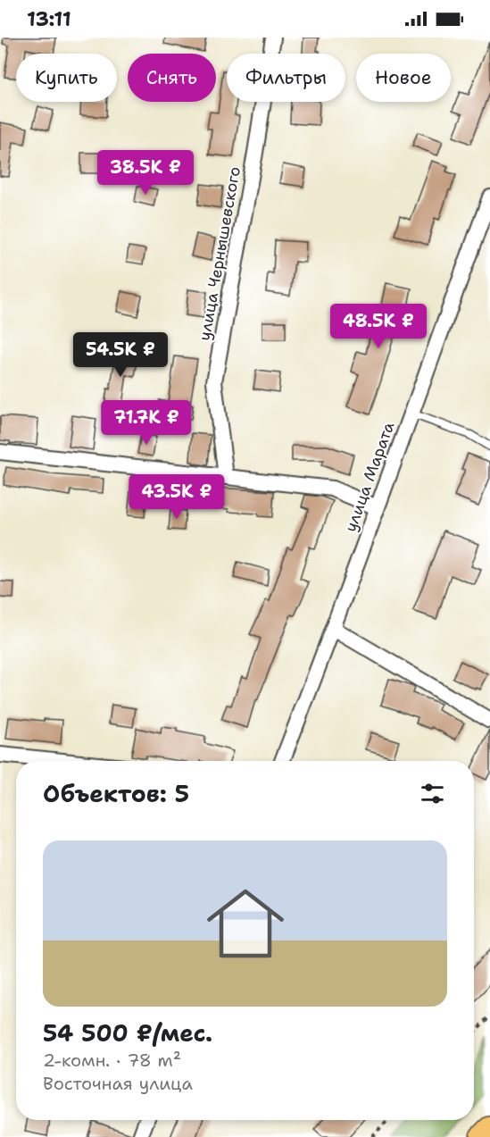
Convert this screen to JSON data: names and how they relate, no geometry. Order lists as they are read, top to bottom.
{
  "streets": {
    "street": ["улица Чернышевского", "улица Марата"]
  },
  "page": {
    "status": "13:11",
    "chip": [
      "Купить",
      "Снять",
      "Фильтры",
      "Новое"
    ],
    "price": [
      "38.5K ₽",
      "48.5K ₽",
      "54.5K ₽",
      "71.7K ₽",
      "43.5K ₽"
    ],
    "heading": "Объектов: 5",
    "list": [
      {
        "name": "54 500 ₽/мес.",
        "note": "2-комн. · 78 m² · Восточная улица"
      }
    ]
  }
}
